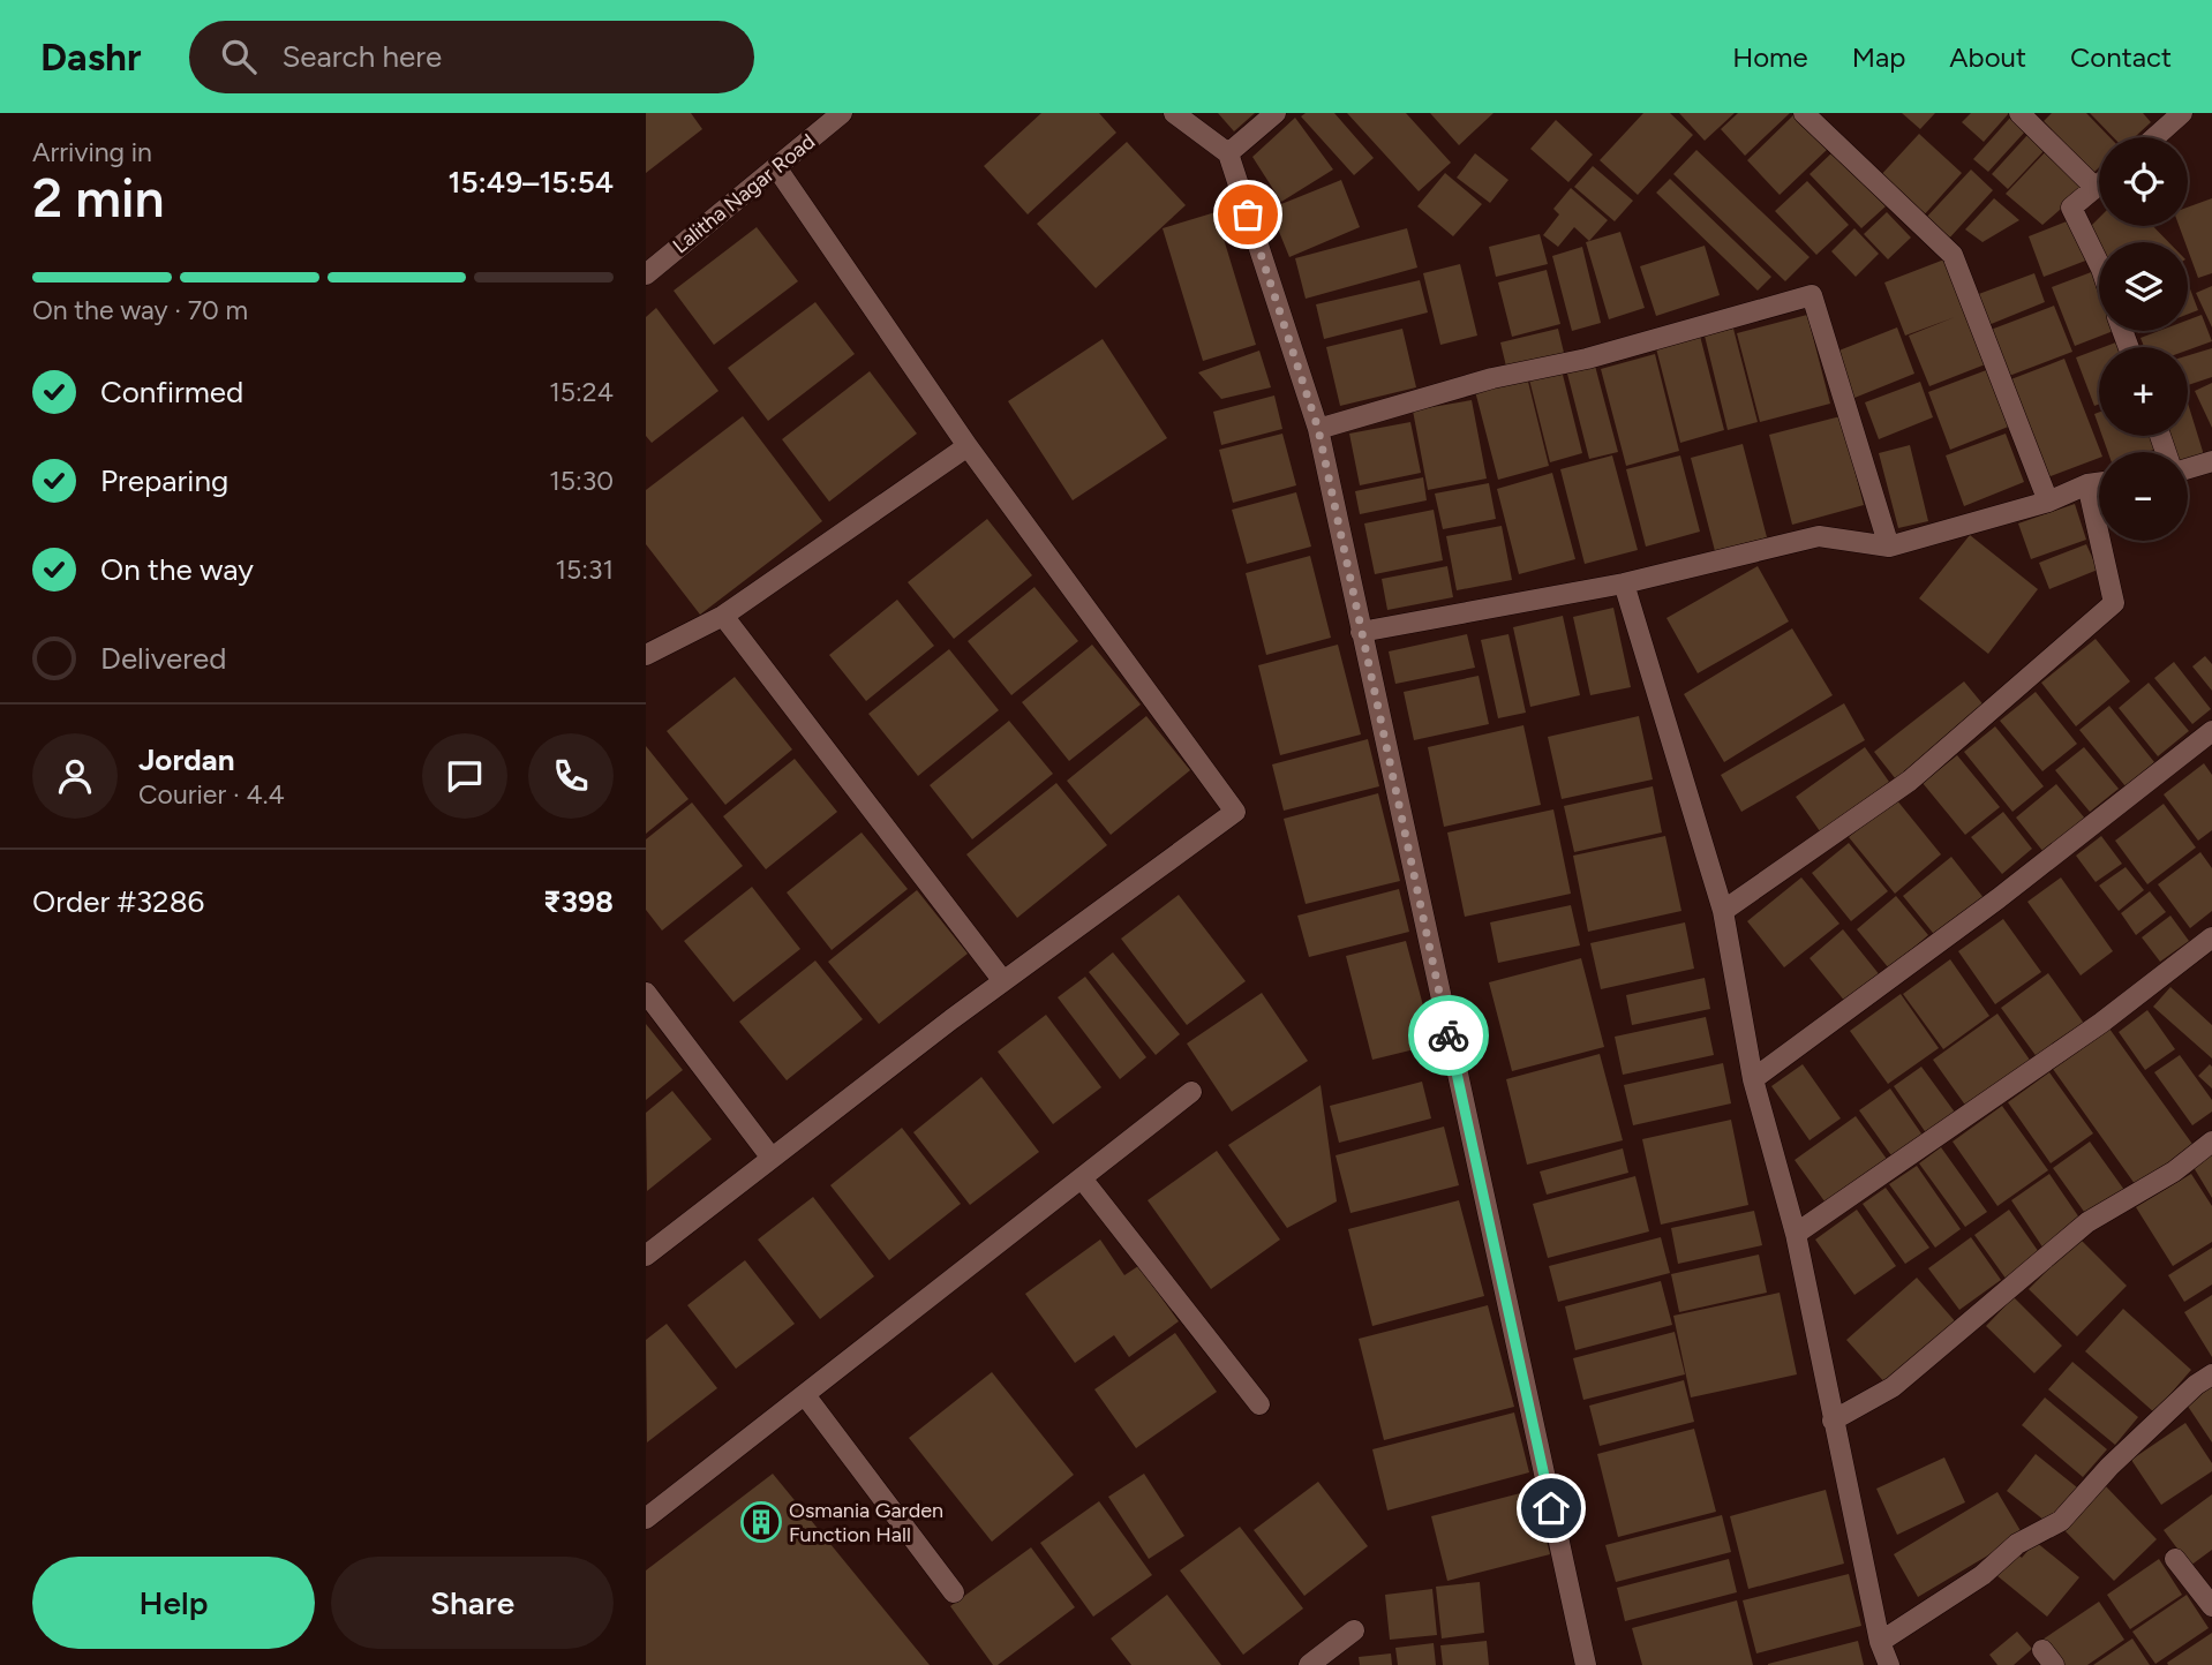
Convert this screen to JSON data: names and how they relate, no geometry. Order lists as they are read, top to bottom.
{
  "streets": {
    "street": ["Lalitha Nagar Road"]
  },
  "places": {
    "building": ["Osmania Garden Function Hall"]
  },
  "page": {
    "header": "Dashr",
    "search": "Search here",
    "nav": [
      "Home",
      "Map",
      "About",
      "Contact"
    ],
    "heading": ["2 min", "Arriving in", "15:49–15:54"],
    "panel": [
      "Jordan",
      "Courier · 4.4",
      "Order #3286",
      "₹398"
    ],
    "map_buttons": ["+", "−"],
    "bar": "On the way · 70 m",
    "list": [
      ["Confirmed", "15:24"],
      ["Preparing", "15:30"],
      ["On the way", "15:31"],
      "Delivered"
    ],
    "buttons": ["Help", "Share"]
  }
}
